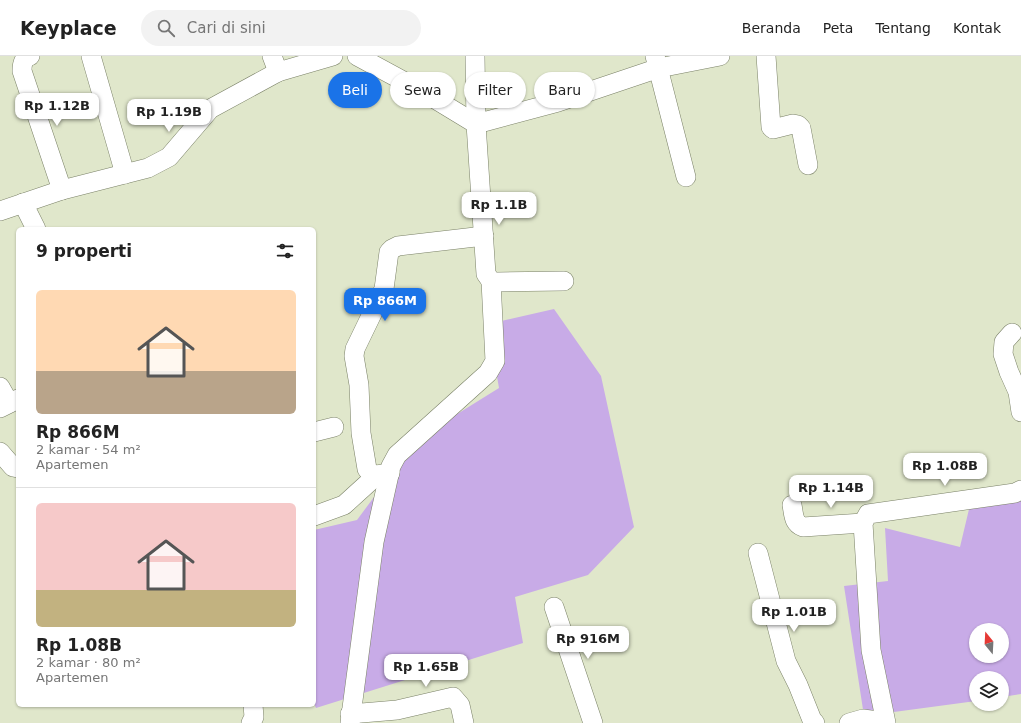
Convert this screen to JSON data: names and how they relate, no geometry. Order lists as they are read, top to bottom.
{
  "north": "top",
  "page": {
    "header": "Keyplace",
    "search": "Cari di sini",
    "nav": [
      "Beranda",
      "Peta",
      "Tentang",
      "Kontak"
    ],
    "chip": [
      "Beli",
      "Sewa",
      "Filter",
      "Baru"
    ],
    "price": [
      "Rp 1.12B",
      "Rp 1.19B",
      "Rp 1.1B",
      "Rp 866M",
      "Rp 1.08B",
      "Rp 1.14B",
      "Rp 1.01B",
      "Rp 916M",
      "Rp 1.65B"
    ],
    "heading": "9 properti",
    "list": [
      {
        "name": "Rp 866M",
        "note": "2 kamar · 54 m² · Apartemen"
      },
      {
        "name": "Rp 1.08B",
        "note": "2 kamar · 80 m² · Apartemen"
      }
    ]
  }
}
